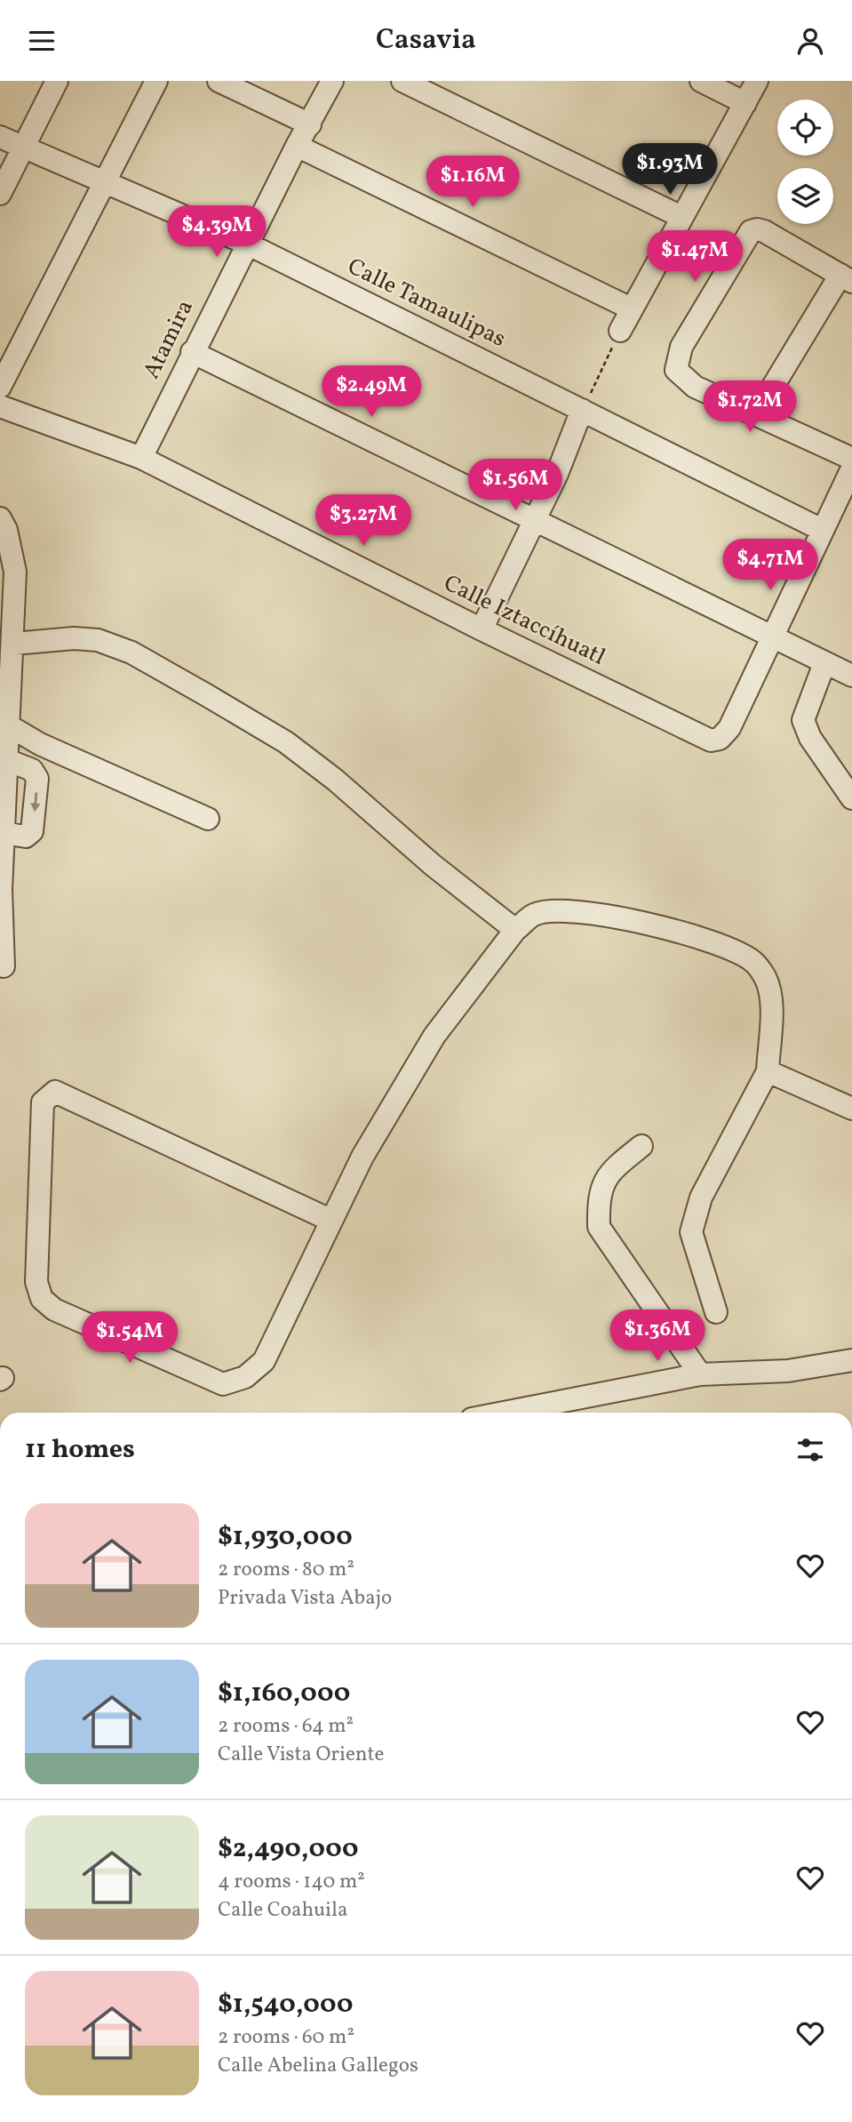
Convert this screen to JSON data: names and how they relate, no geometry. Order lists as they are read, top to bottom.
{
  "streets": {
    "street": ["Calle Tamaulipas", "Atamira", "Calle Iztaccíhuatl"]
  },
  "crossings": [
    ["Calle Tamaulipas", "Atamira"],
    ["Atamira", "Calle Iztaccíhuatl"]
  ],
  "page": {
    "header": "Casavia",
    "price": [
      "$1.93M",
      "$1.16M",
      "$4.39M",
      "$1.47M",
      "$2.49M",
      "$1.72M",
      "$1.56M",
      "$3.27M",
      "$4.71M",
      "$1.36M",
      "$1.54M"
    ],
    "heading": "11 homes",
    "list": [
      {
        "name": "$1,930,000",
        "note": "2 rooms · 80 m² · Privada Vista Abajo"
      },
      {
        "name": "$1,160,000",
        "note": "2 rooms · 64 m² · Calle Vista Oriente"
      },
      {
        "name": "$2,490,000",
        "note": "4 rooms · 140 m² · Calle Coahuila"
      },
      {
        "name": "$1,540,000",
        "note": "2 rooms · 60 m² · Calle Abelina Gallegos"
      }
    ]
  }
}
